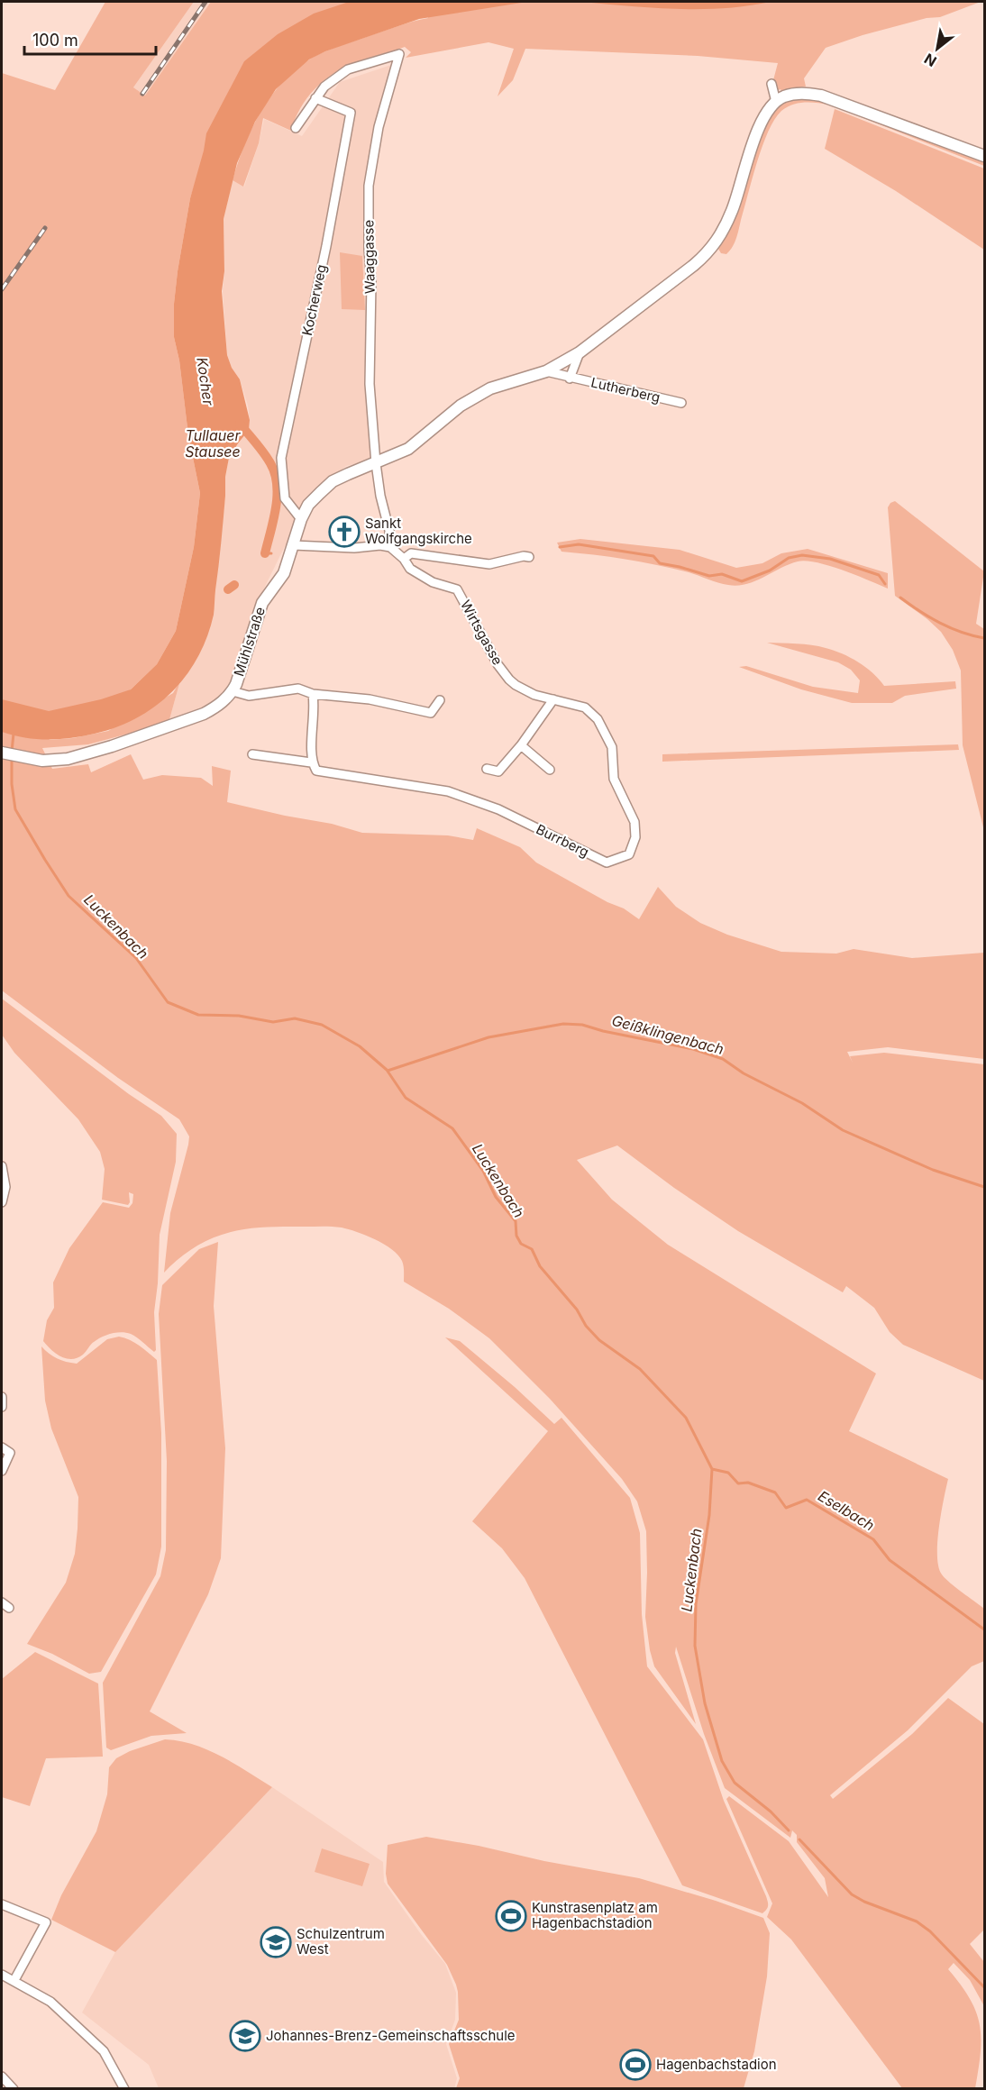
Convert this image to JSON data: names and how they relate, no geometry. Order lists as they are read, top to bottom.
{
  "streets": {
    "street": [
      "Waaggasse",
      "Kocherweg",
      "Lutherberg",
      "Wirtsgasse",
      "Mühlstraße",
      "Burrberg"
    ]
  },
  "crossings": [
    ["Waaggasse", "Kocherweg"],
    ["Waaggasse", "Wirtsgasse"],
    ["Waaggasse", "Mühlstraße"],
    ["Kocherweg", "Mühlstraße"],
    ["Lutherberg", "Mühlstraße"],
    ["Wirtsgasse", "Burrberg"]
  ],
  "water": [
    "Kocher",
    "Tullauer Stausee",
    "Luckenbach",
    "Geißklingenbach",
    "Eselbach"
  ],
  "places": {
    "church": ["Sankt Wolfgangskirche"],
    "sports": ["Kunstrasenplatz am Hagenbachstadion", "Hagenbachstadion"],
    "school or university": ["Schulzentrum West", "Johannes-Brenz-Gemeinschaftsschule"]
  },
  "scale_bar": "100 m",
  "north": "bottom left"
}
